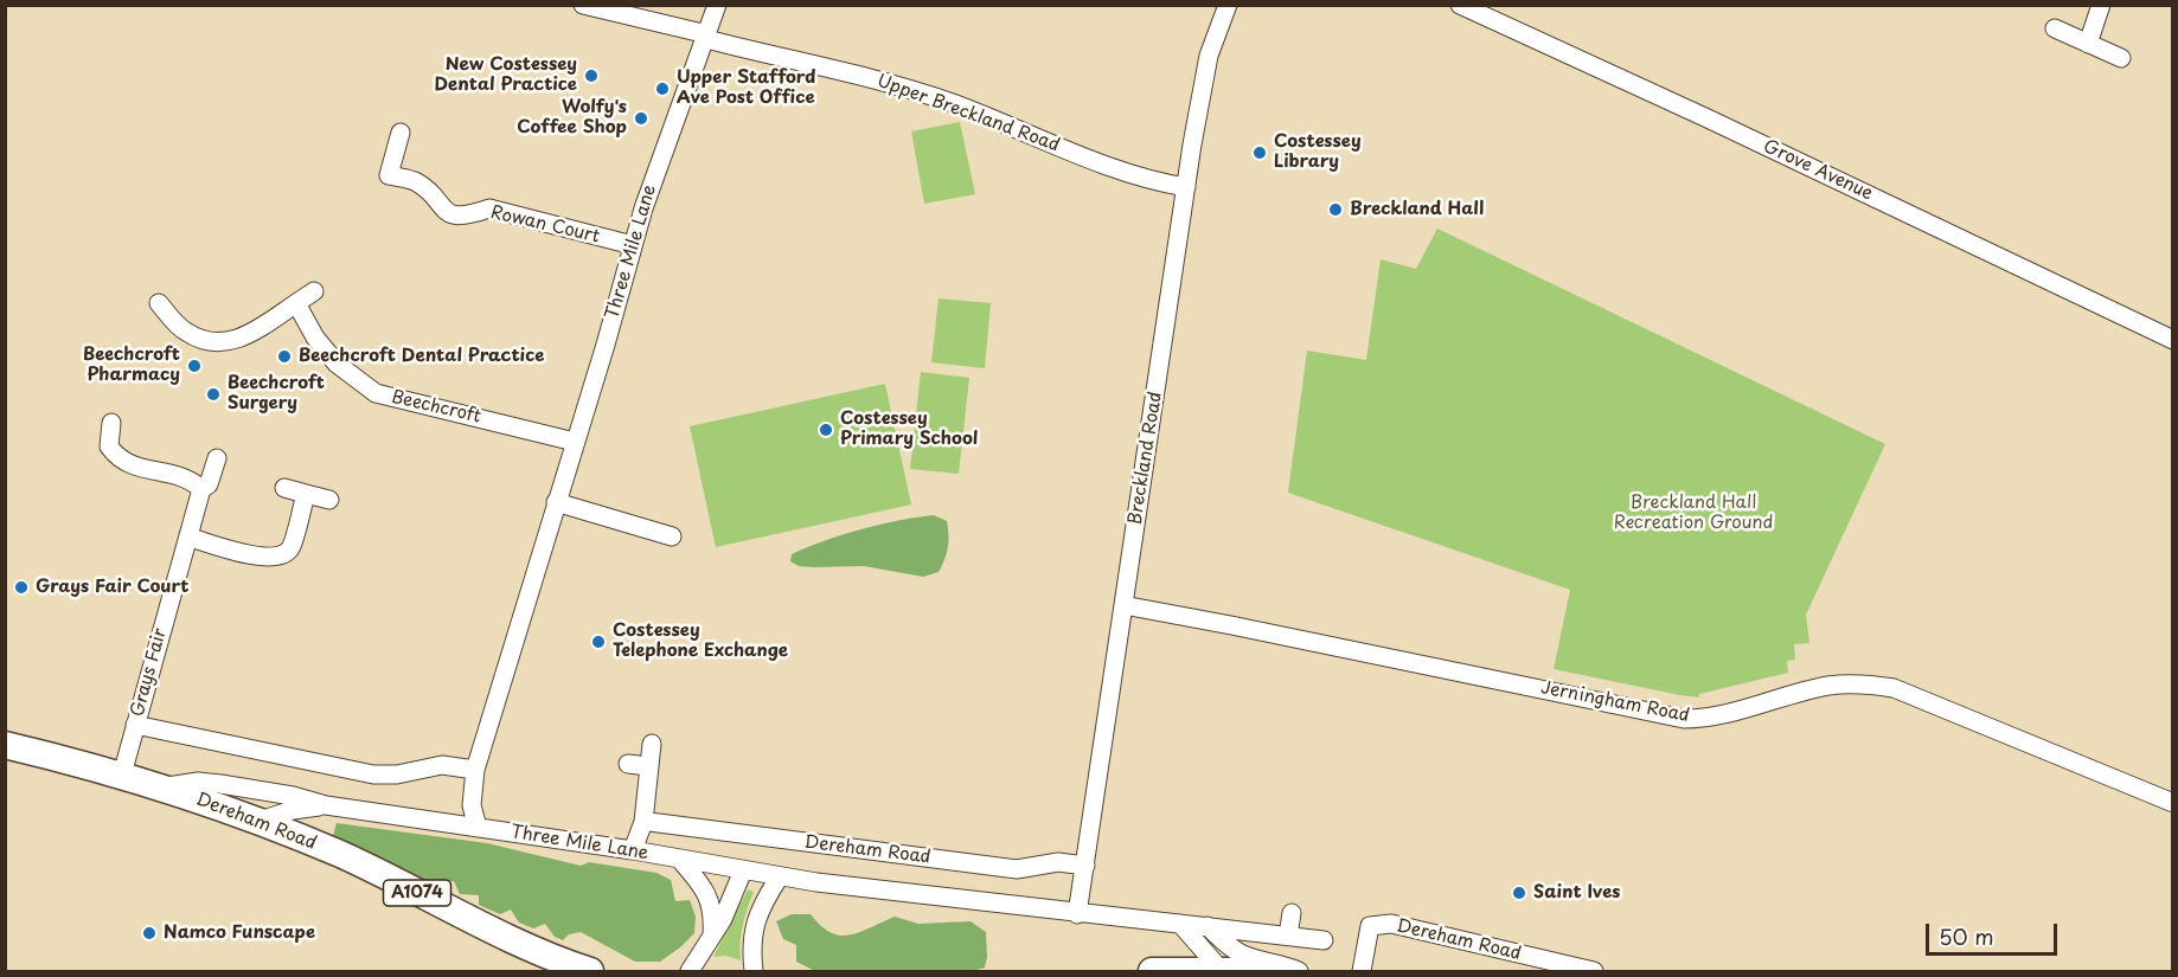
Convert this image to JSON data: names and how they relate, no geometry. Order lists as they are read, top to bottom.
{
  "streets": {
    "highway": ["Dereham Road", "A1074"],
    "street": [
      "Upper Breckland Road",
      "Grove Avenue",
      "Rowan Court",
      "Three Mile Lane",
      "Beechcroft",
      "Breckland Road",
      "Grays Fair",
      "Jerningham Road"
    ]
  },
  "crossings": [
    ["Upper Breckland Road", "Three Mile Lane"],
    ["Upper Breckland Road", "Breckland Road"],
    ["Rowan Court", "Three Mile Lane"],
    ["Three Mile Lane", "Beechcroft"],
    ["Three Mile Lane", "Dereham Road"],
    ["Breckland Road", "Jerningham Road"],
    ["Breckland Road", "Dereham Road"],
    ["Grays Fair", "Dereham Road"]
  ],
  "parks": ["Breckland Hall Recreation Ground"],
  "places": [
    "New Costessey Dental Practice",
    "Upper Stafford Ave Post Office",
    "Wolfy's Coffee Shop",
    "Costessey Library",
    "Breckland Hall",
    "Beechcroft Dental Practice",
    "Beechcroft Pharmacy",
    "Beechcroft Surgery",
    "Costessey Primary School",
    "Grays Fair Court",
    "Costessey Telephone Exchange",
    "Saint Ives",
    "Namco Funscape"
  ],
  "scale_bar": "50 m"
}
